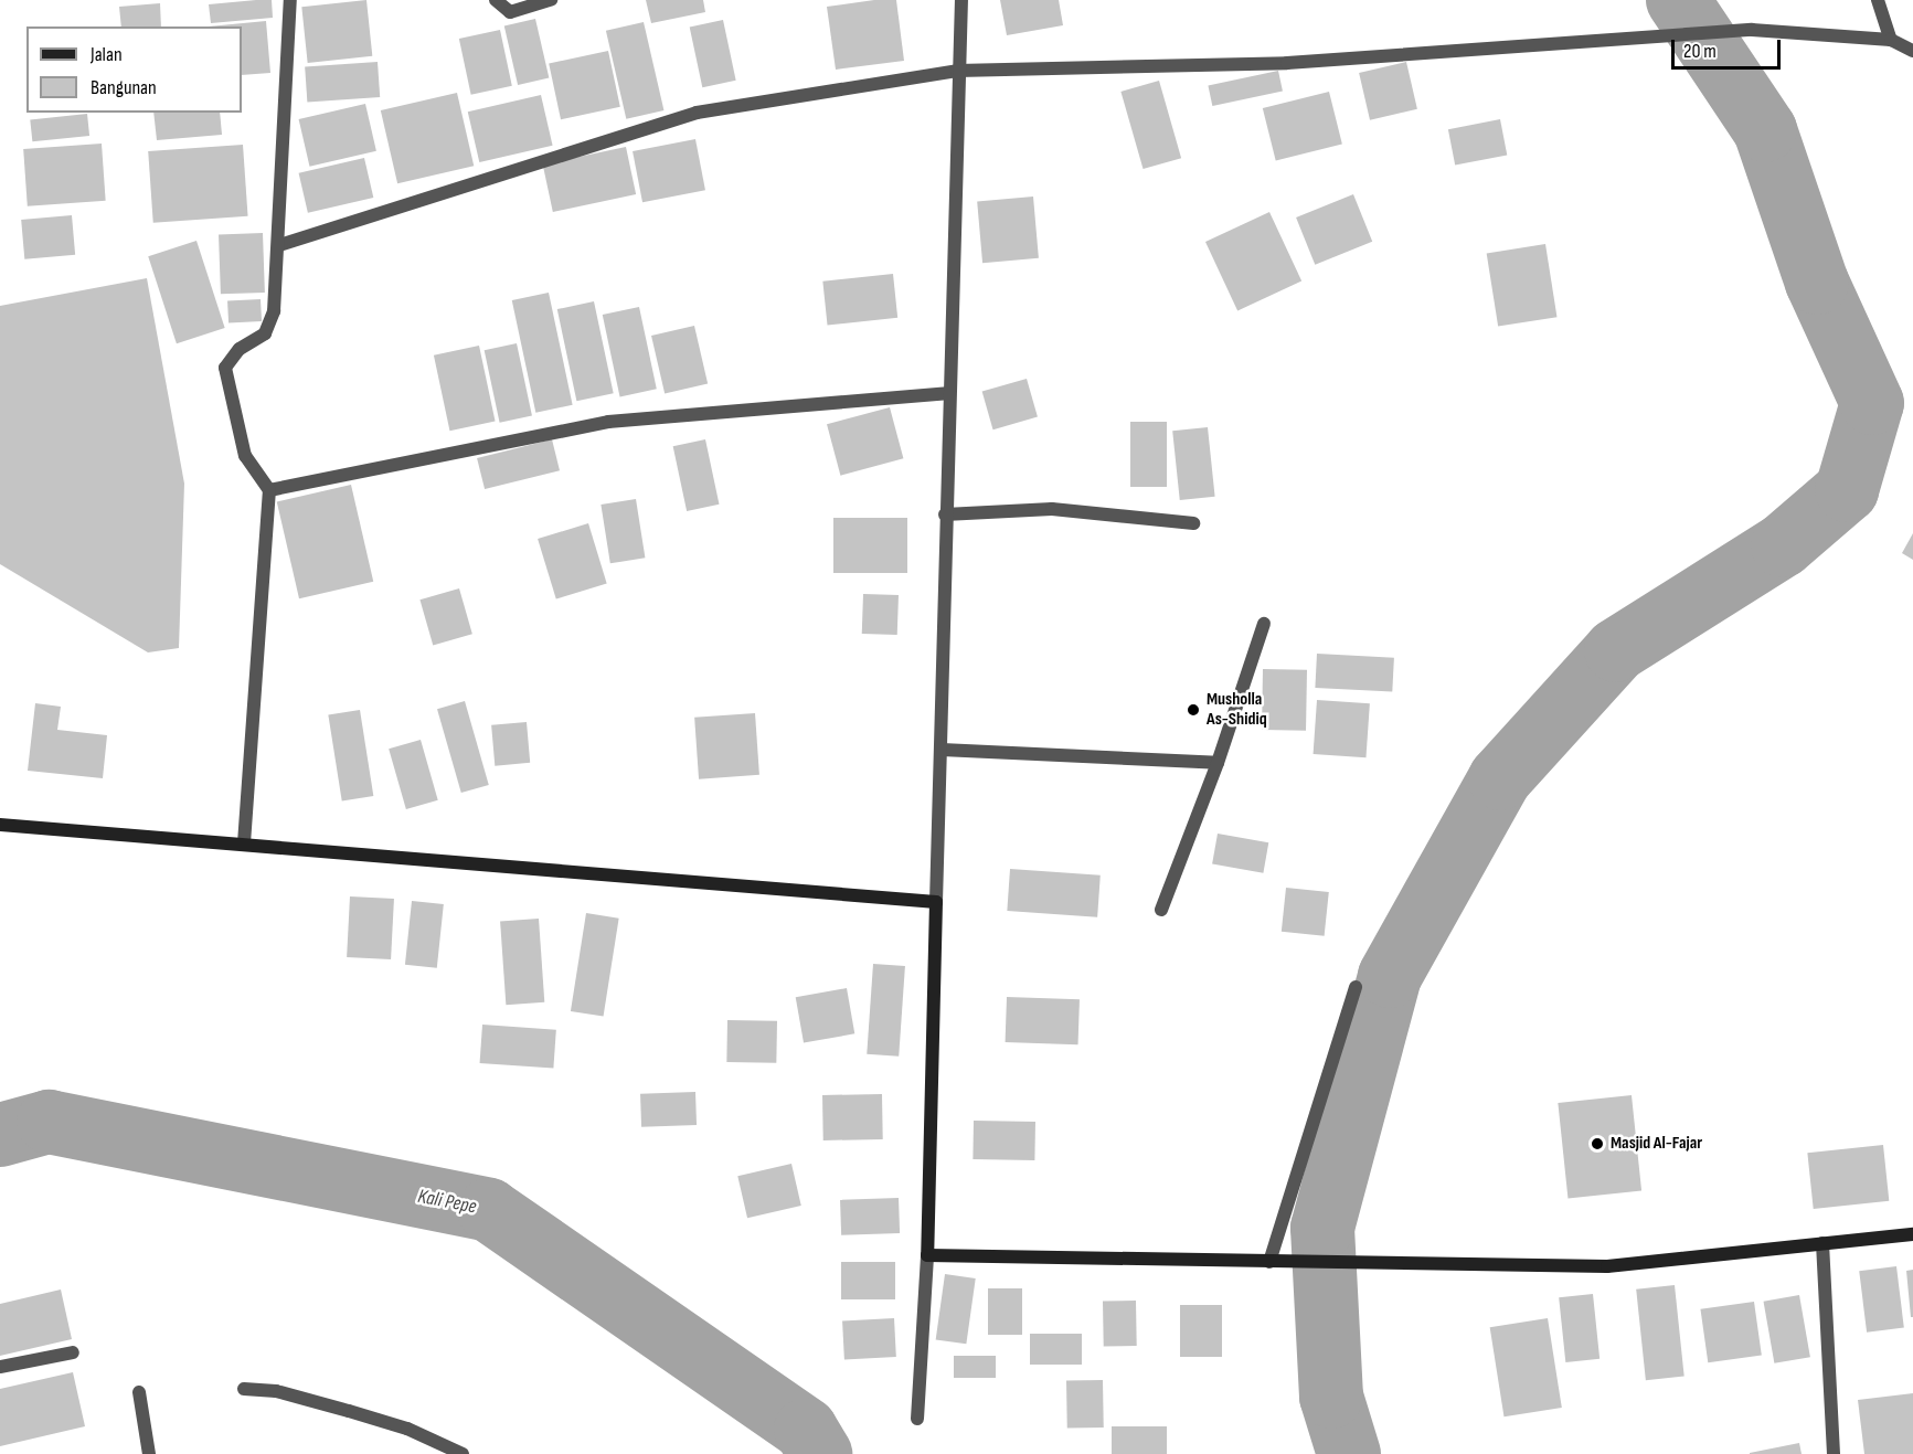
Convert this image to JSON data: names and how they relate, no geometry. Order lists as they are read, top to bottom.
{
  "water": ["Kali Pepe"],
  "places": ["Musholla As-Shidiq", "Masjid Al-Fajar"],
  "legend": ["Jalan", "Bangunan"],
  "scale_bar": "20 m"
}
